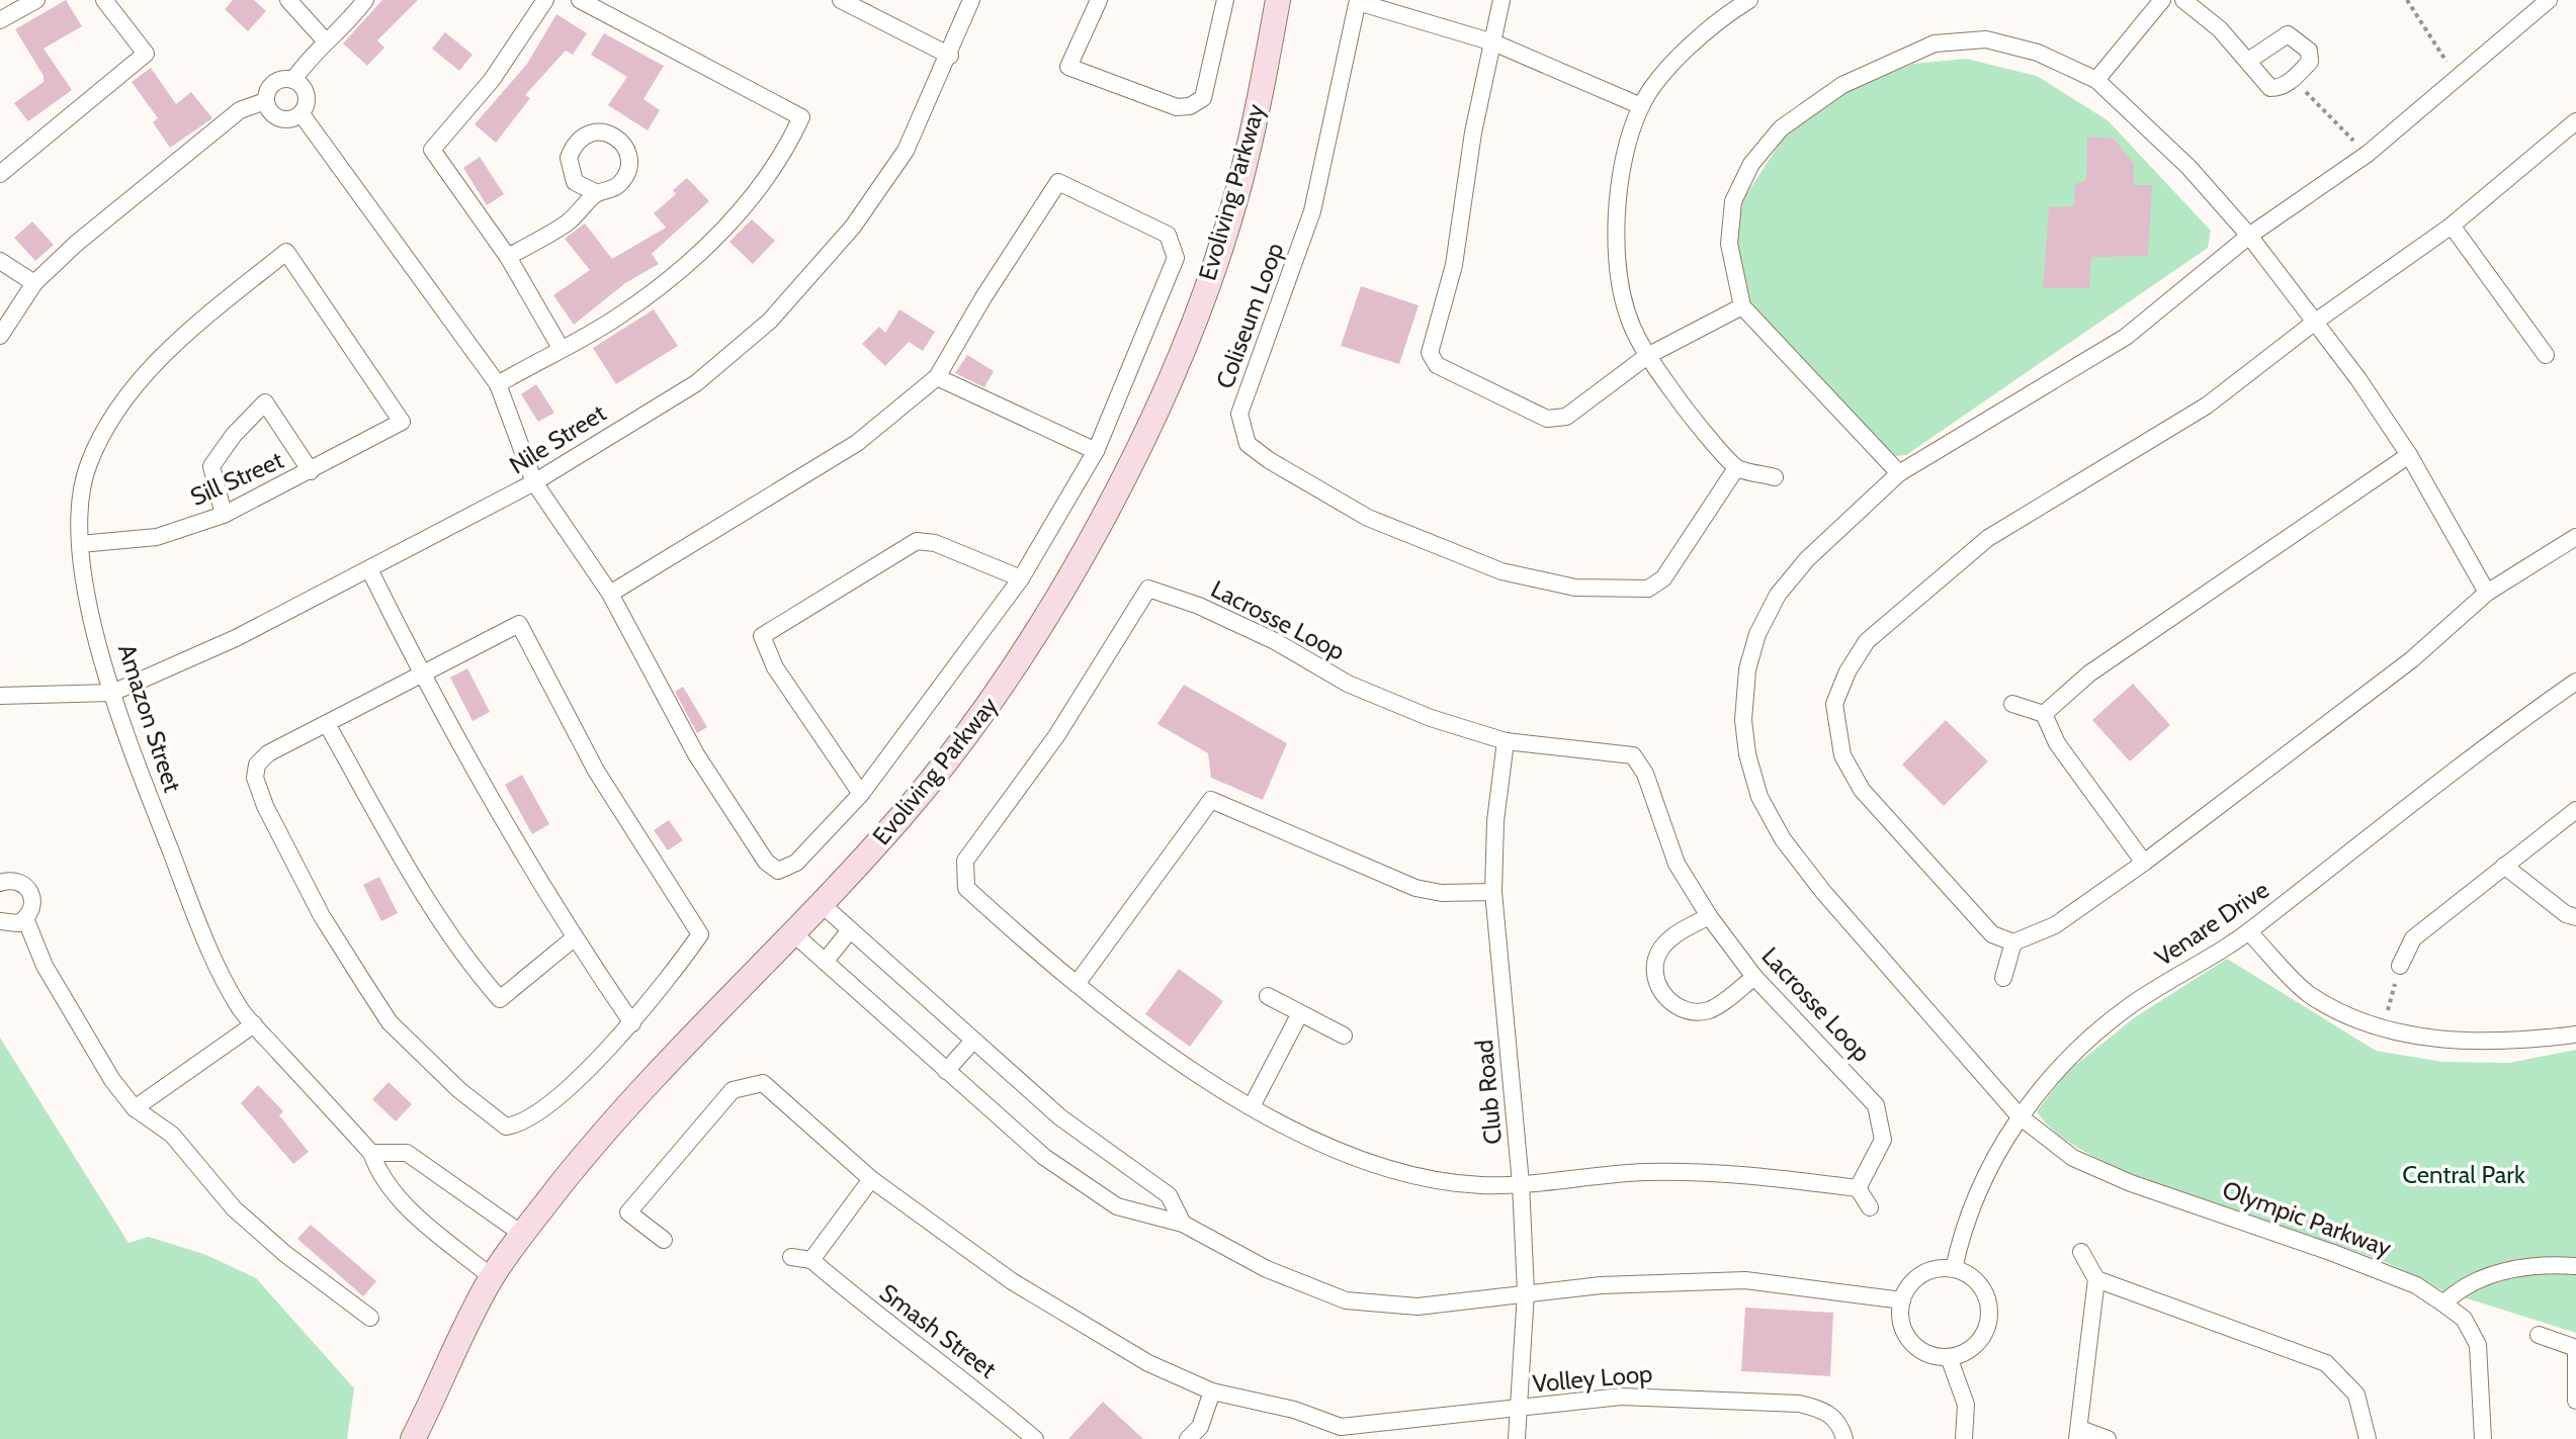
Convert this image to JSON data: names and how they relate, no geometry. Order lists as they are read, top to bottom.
{
  "streets": {
    "street": [
      "Evoliving Parkway",
      "Coliseum Loop",
      "Nile Street",
      "Sill Street",
      "Lacrosse Loop",
      "Amazon Street",
      "Venare Drive",
      "Club Road",
      "Olympic Parkway",
      "Smash Street",
      "Volley Loop"
    ]
  },
  "crossings": [
    ["Evoliving Parkway", "Amazon Street"],
    ["Nile Street", "Amazon Street"],
    ["Sill Street", "Amazon Street"],
    ["Lacrosse Loop", "Club Road"],
    ["Venare Drive", "Olympic Parkway"],
    ["Club Road", "Volley Loop"]
  ],
  "parks": ["Central Park"]
}
